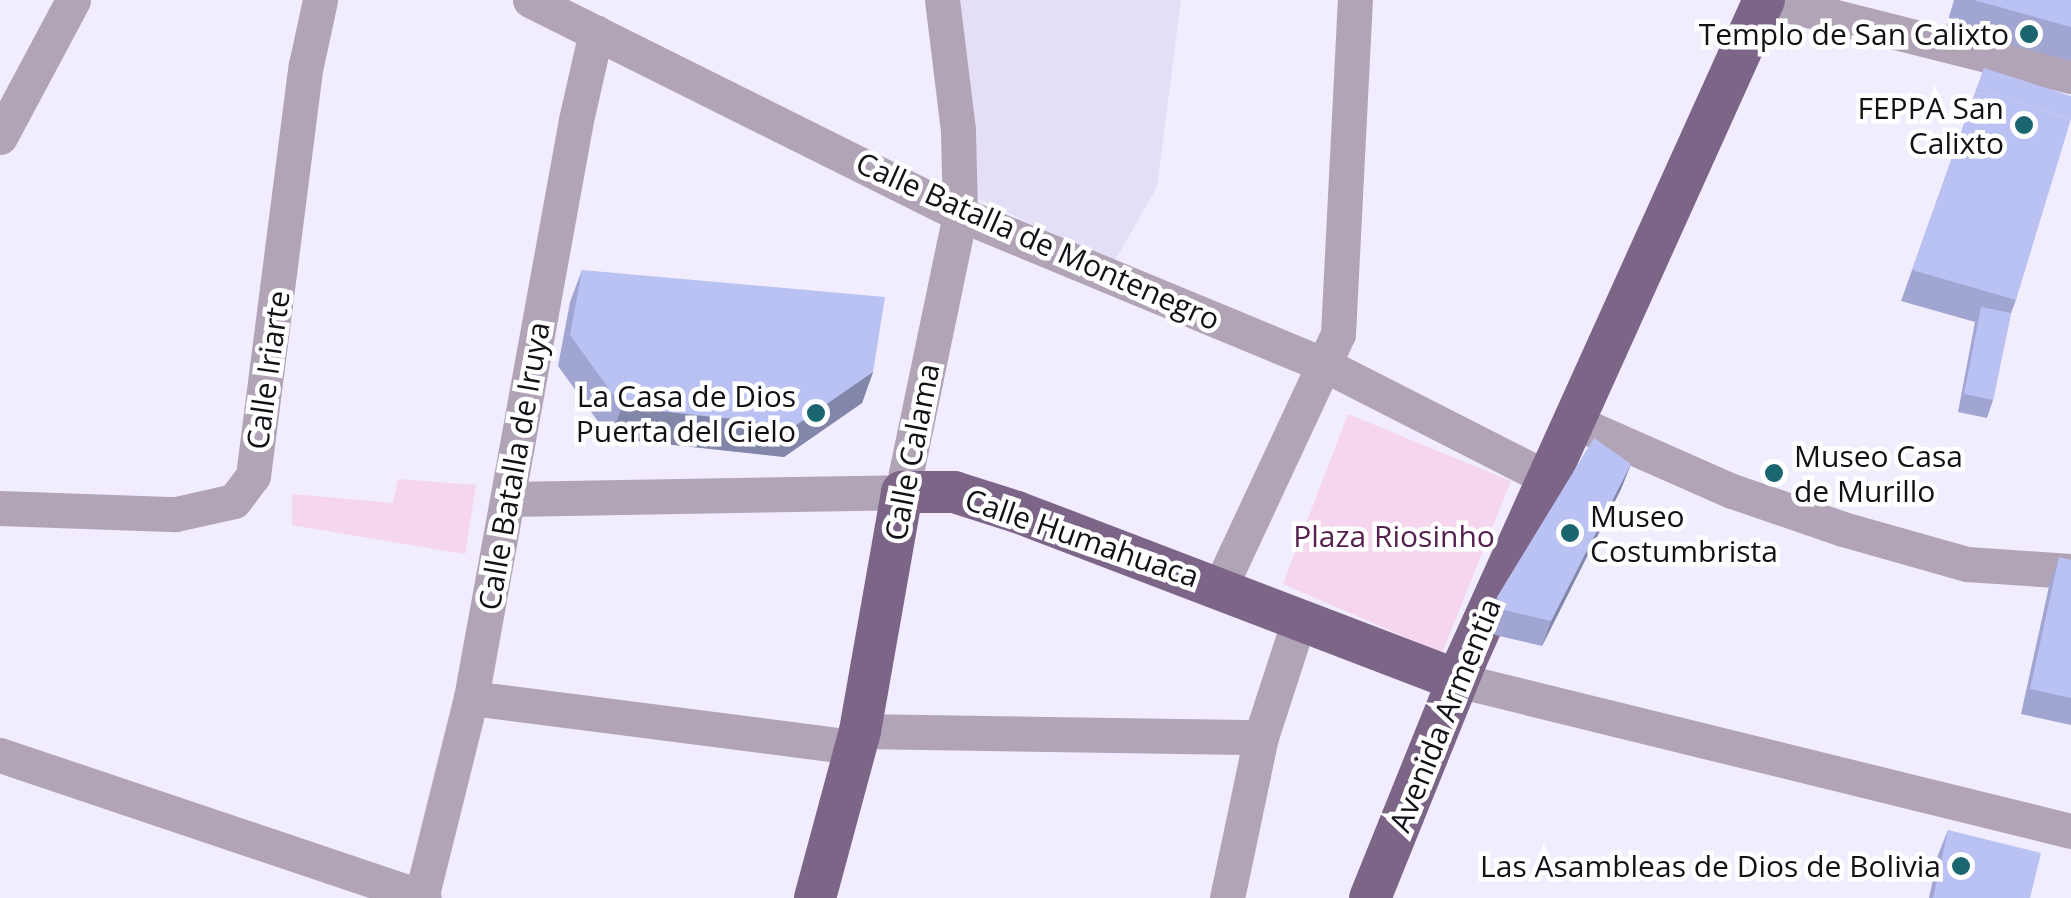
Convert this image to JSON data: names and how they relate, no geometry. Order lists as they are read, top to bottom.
{
  "streets": {
    "main road": ["Calle Calama", "Calle Humahuaca", "Avenida Armentia"],
    "street": ["Calle Batalla de Montenegro", "Calle Iriarte", "Calle Batalla de Iruya"]
  },
  "crossings": [
    ["Calle Batalla de Montenegro", "Calle Calama"],
    ["Calle Batalla de Montenegro", "Calle Batalla de Iruya"],
    ["Calle Batalla de Montenegro", "Avenida Armentia"],
    ["Calle Calama", "Calle Humahuaca"],
    ["Calle Batalla de Iruya", "Calle Humahuaca"],
    ["Calle Humahuaca", "Avenida Armentia"]
  ],
  "parks": ["Plaza Riosinho"],
  "places": [
    "Templo de San Calixto",
    "FEPPA San Calixto",
    "La Casa de Dios Puerta del Cielo",
    "Museo Casa de Murillo",
    "Museo Costumbrista",
    "Las Asambleas de Dios de Bolivia"
  ]
}
